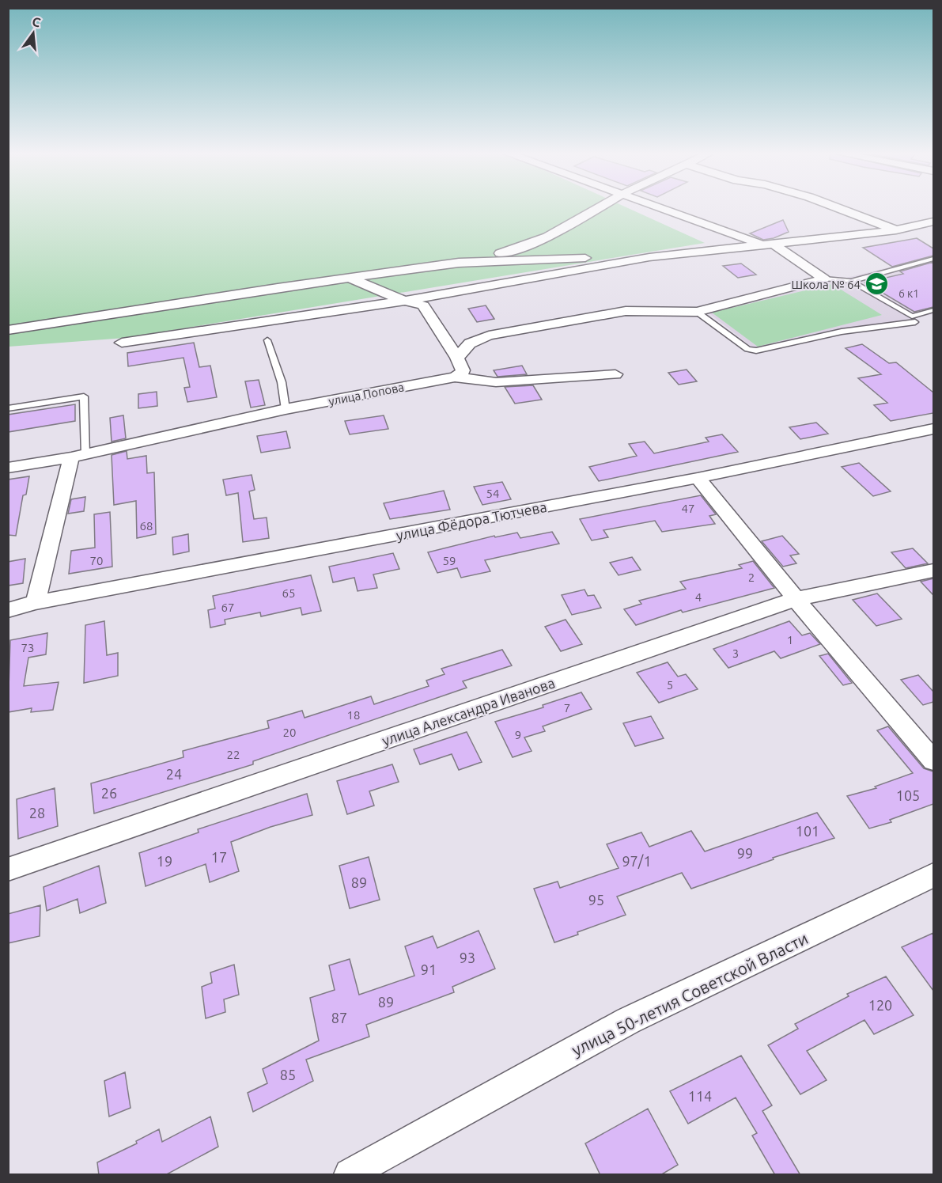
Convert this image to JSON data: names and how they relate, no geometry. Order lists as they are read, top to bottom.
{
  "streets": {
    "street": [
      "улица Попова",
      "улица Фёдора Тютчева",
      "улица Александра Иванова",
      "улица 50-летия Советской Власти"
    ]
  },
  "places": {
    "school or university": ["Школа № 64"]
  },
  "house_numbers": [
    "6 к1",
    "54",
    "47",
    "68",
    "70",
    "59",
    "2",
    "65",
    "4",
    "67",
    "1",
    "73",
    "3",
    "5",
    "7",
    "18",
    "20",
    "9",
    "22",
    "24",
    "26",
    "105",
    "28",
    "101",
    "99",
    "17",
    "19",
    "97/1",
    "89",
    "95",
    "93",
    "91",
    "89",
    "120",
    "87",
    "85",
    "114"
  ],
  "north": "top"
}
